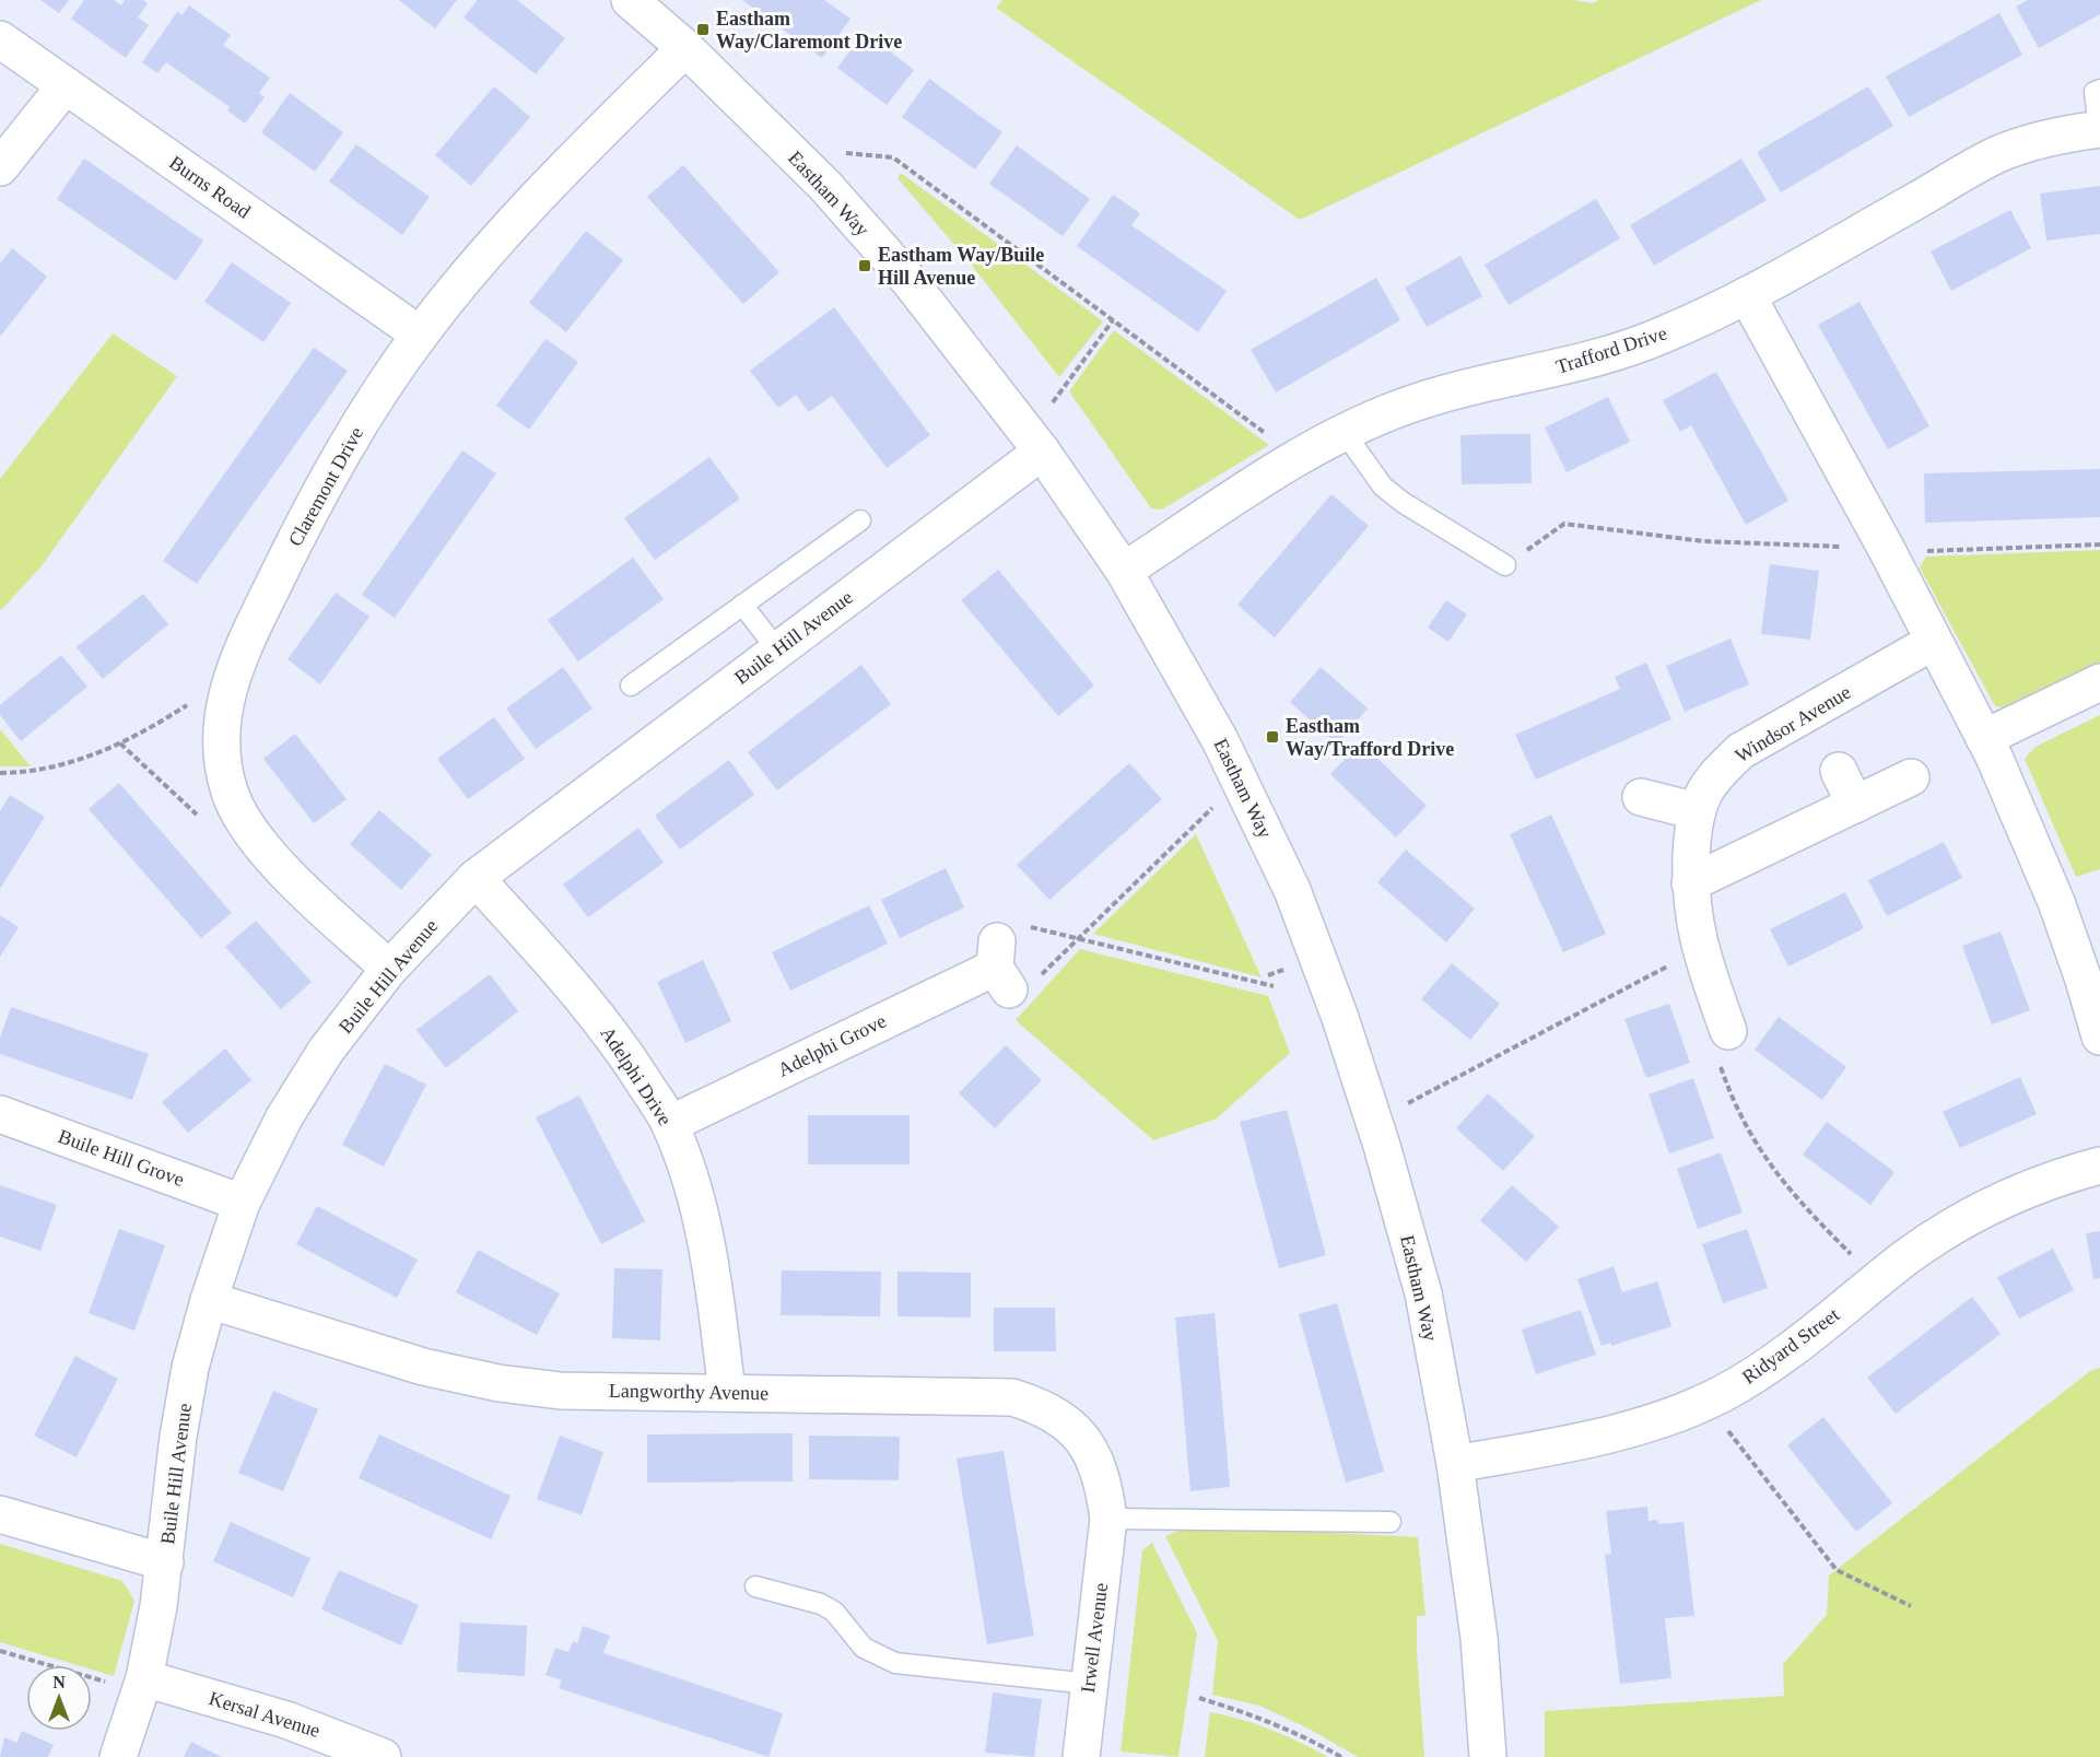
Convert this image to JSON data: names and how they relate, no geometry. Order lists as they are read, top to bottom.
{
  "streets": {
    "street": [
      "Burns Road",
      "Eastham Way",
      "Trafford Drive",
      "Claremont Drive",
      "Buile Hill Avenue",
      "Windsor Avenue",
      "Adelphi Grove",
      "Adelphi Drive",
      "Buile Hill Grove",
      "Ridyard Street",
      "Langworthy Avenue",
      "Irwell Avenue",
      "Kersal Avenue"
    ]
  },
  "crossings": [
    ["Burns Road", "Claremont Drive"],
    ["Eastham Way", "Trafford Drive"],
    ["Eastham Way", "Claremont Drive"],
    ["Eastham Way", "Buile Hill Avenue"],
    ["Eastham Way", "Ridyard Street"],
    ["Claremont Drive", "Buile Hill Avenue"],
    ["Buile Hill Avenue", "Adelphi Drive"],
    ["Buile Hill Avenue", "Buile Hill Grove"],
    ["Buile Hill Avenue", "Langworthy Avenue"],
    ["Buile Hill Avenue", "Kersal Avenue"],
    ["Adelphi Grove", "Adelphi Drive"],
    ["Adelphi Drive", "Langworthy Avenue"],
    ["Langworthy Avenue", "Irwell Avenue"]
  ],
  "places": {
    "transit": ["Eastham Way/Claremont Drive", "Eastham Way/Buile Hill Avenue", "Eastham Way/Trafford Drive"]
  },
  "north": "top"
}
